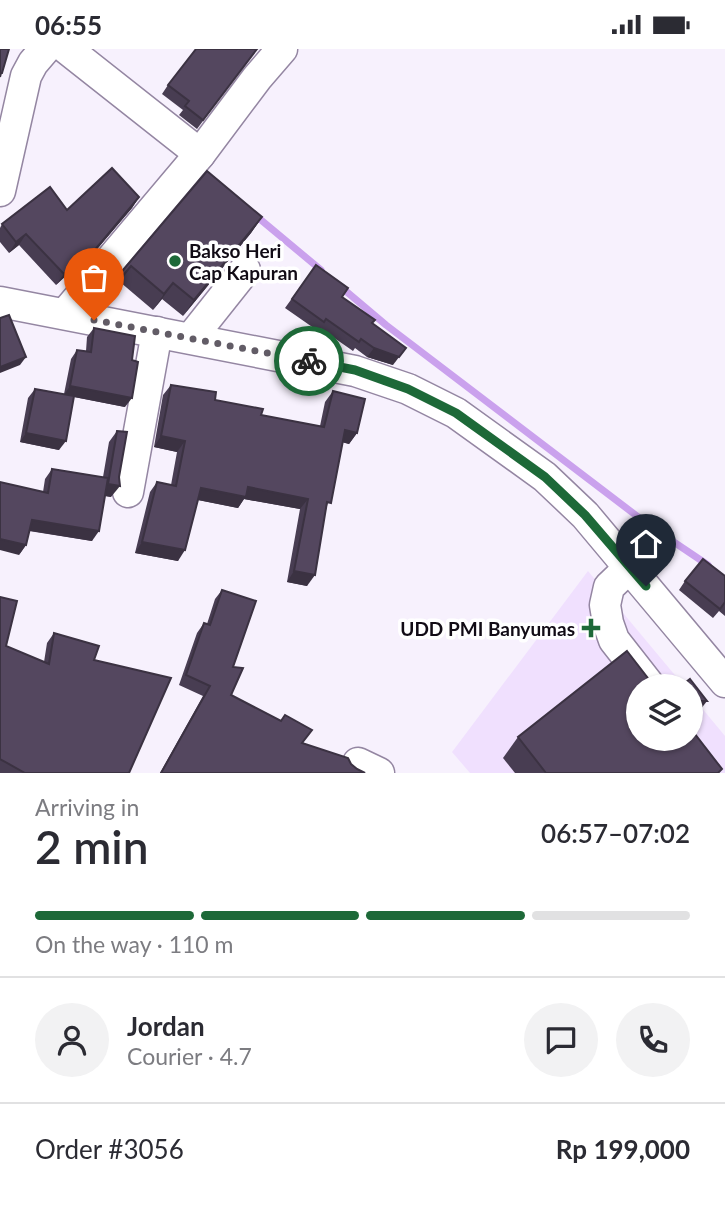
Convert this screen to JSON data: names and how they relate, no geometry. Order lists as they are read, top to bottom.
{
  "places": {
    "other": ["Bakso Heri Cap Kapuran"],
    "health": ["UDD PMI Banyumas"]
  },
  "page": {
    "status": "06:55",
    "heading": ["2 min", "Arriving in", "06:57–07:02"],
    "panel": [
      "Jordan",
      "Courier · 4.7",
      "Order #3056",
      "Rp 199,000"
    ],
    "bar": "On the way · 110 m"
  }
}
